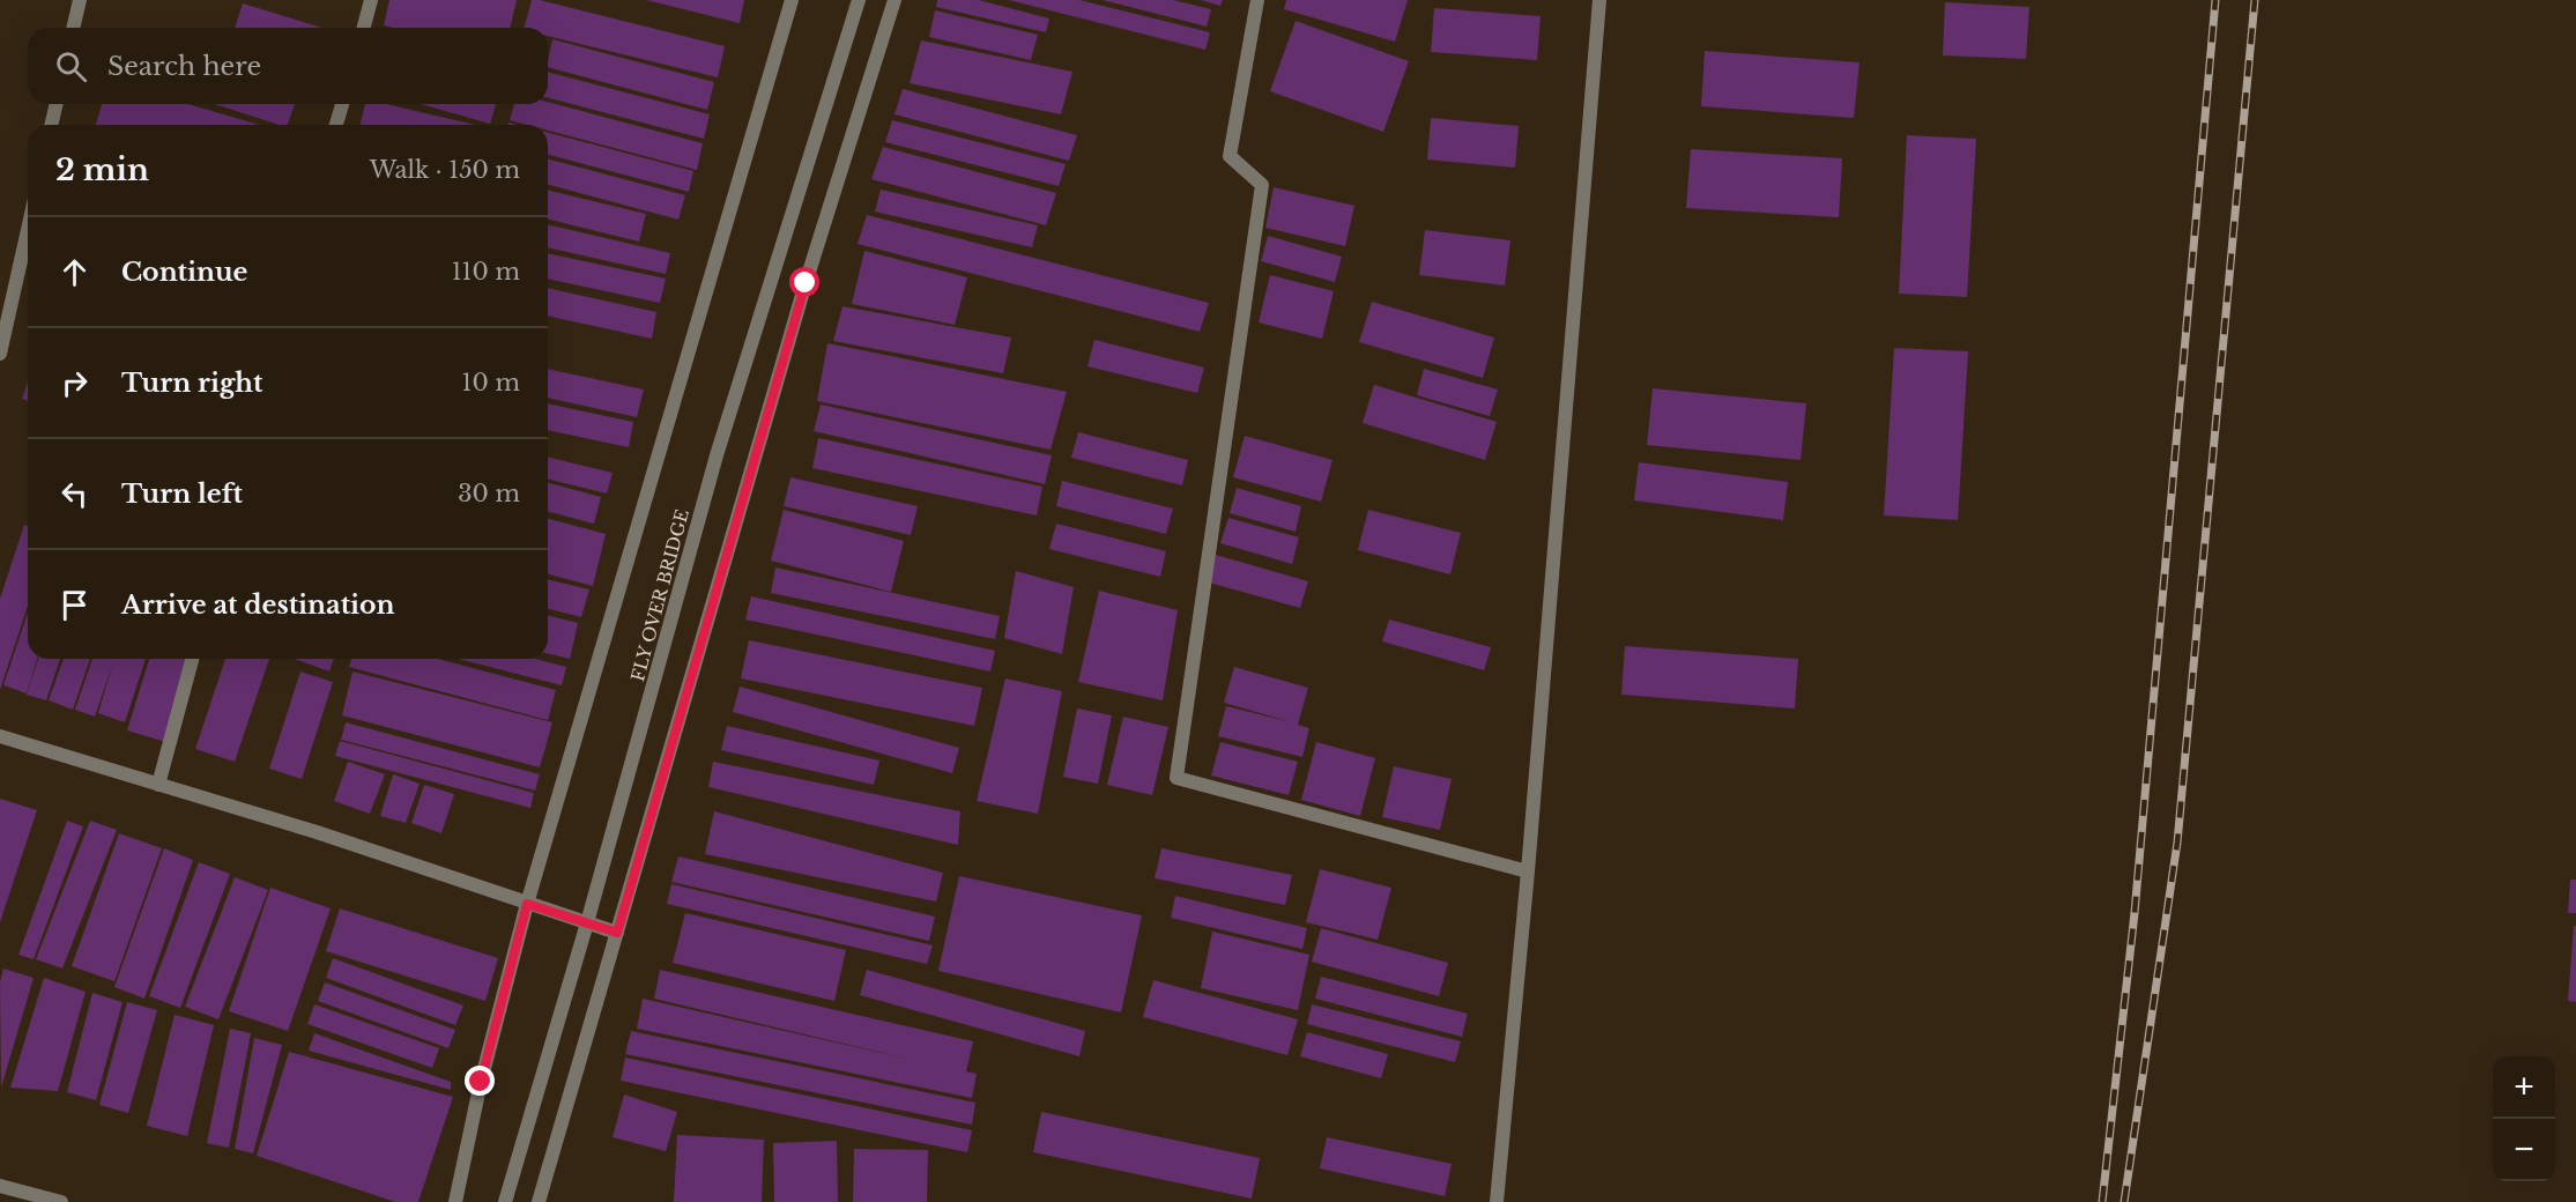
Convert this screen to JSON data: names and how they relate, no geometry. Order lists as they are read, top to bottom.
{
  "streets": {
    "street": ["FLY OVER BRIDGE"]
  },
  "page": {
    "search": "Search here",
    "heading": ["2 min", "Walk · 150 m"],
    "list": [
      ["Continue", "110 m"],
      ["Turn right", "10 m"],
      ["Turn left", "30 m"],
      "Arrive at destination"
    ],
    "map_buttons": ["+", "−"]
  }
}
